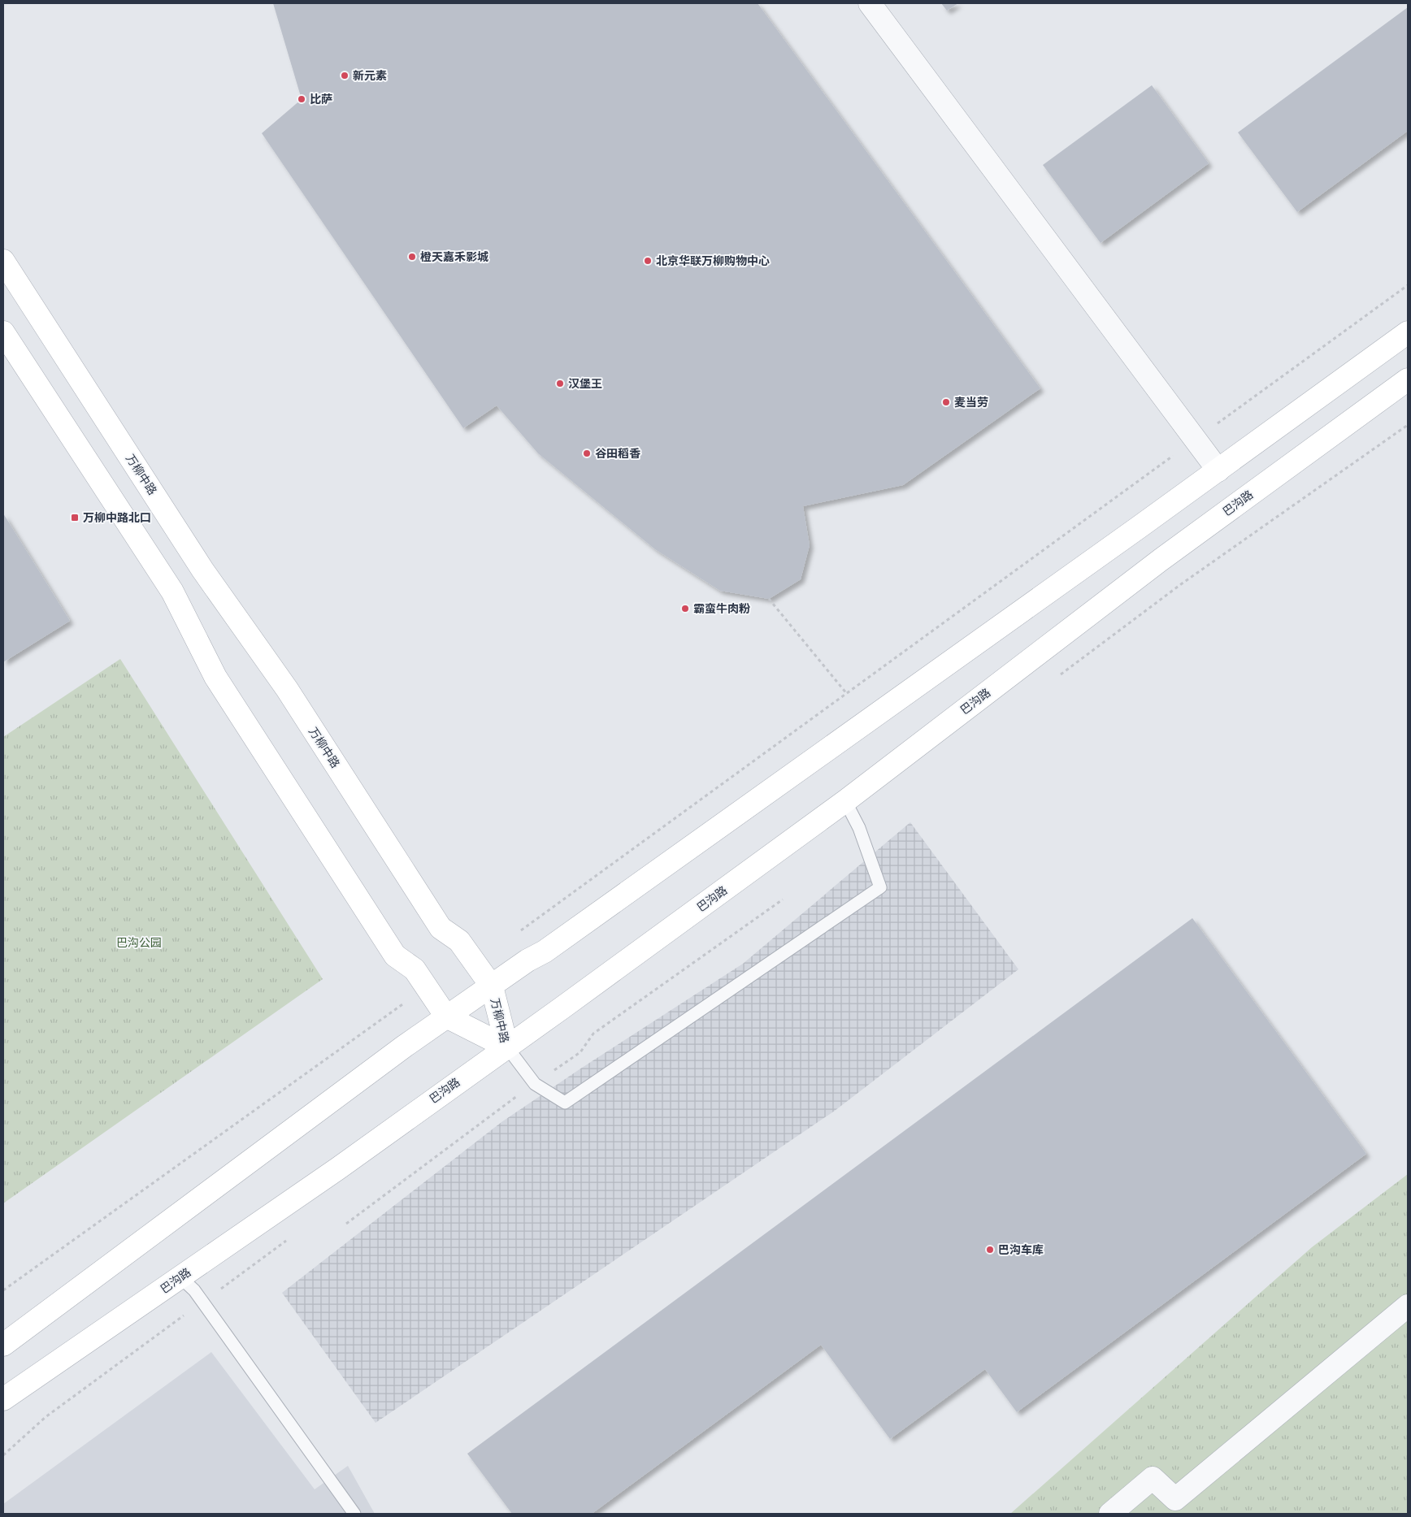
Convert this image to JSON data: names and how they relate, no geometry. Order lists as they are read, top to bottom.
{
  "streets": {
    "main road": ["万柳中路", "巴沟路"]
  },
  "crossings": [
    ["万柳中路", "巴沟路"]
  ],
  "parks": ["巴沟公园"],
  "places": {
    "other": [
      "新元素",
      "比萨",
      "橙天嘉禾影城",
      "北京华联万柳购物中心",
      "汉堡王",
      "麦当劳",
      "谷田稻香",
      "霸蛮牛肉粉",
      "巴沟车库"
    ],
    "transit": ["万柳中路北口"]
  }
}
